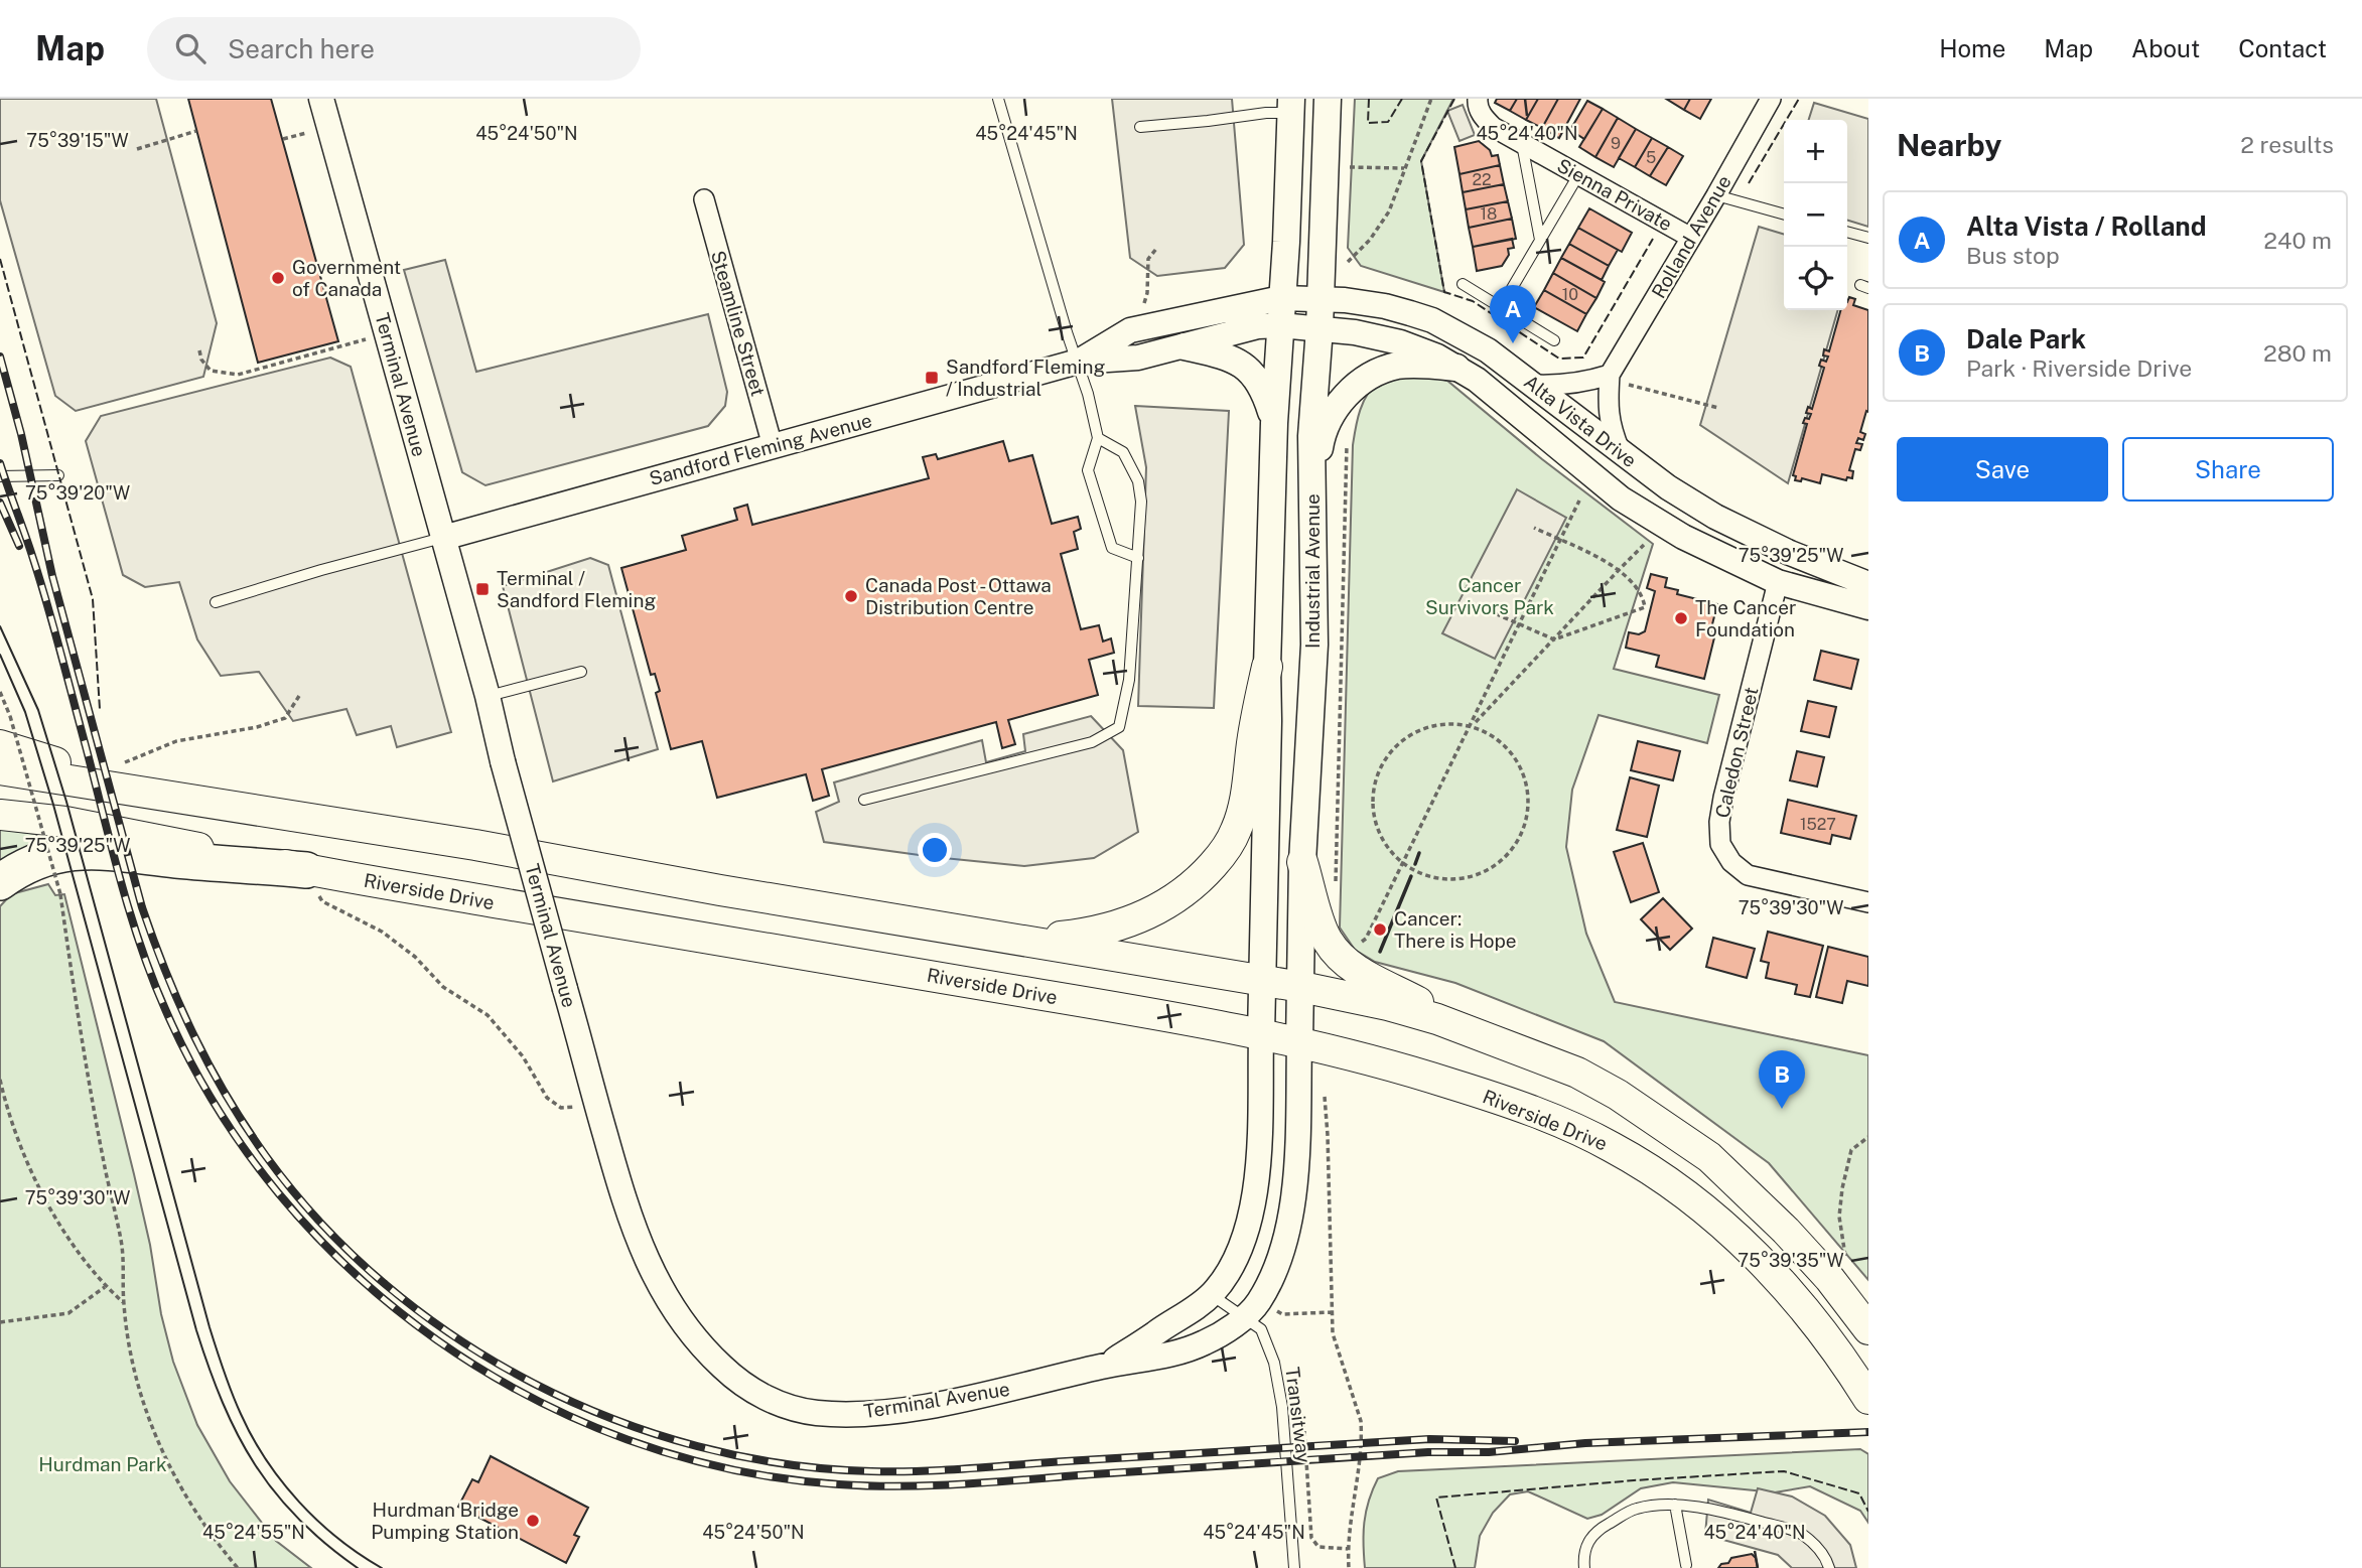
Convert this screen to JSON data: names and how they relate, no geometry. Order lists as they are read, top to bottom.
{
  "streets": {
    "main road": ["Industrial Avenue", "Riverside Drive"],
    "street": [
      "Sienna Private",
      "Rolland Avenue",
      "Steamline Street",
      "Terminal Avenue",
      "Alta Vista Drive",
      "Sandford Fleming Avenue",
      "Caledon Street"
    ],
    "lane": ["Transitway"]
  },
  "crossings": [
    ["Sienna Private", "Rolland Avenue"],
    ["Rolland Avenue", "Alta Vista Drive"],
    ["Steamline Street", "Sandford Fleming Avenue"],
    ["Terminal Avenue", "Sandford Fleming Avenue"],
    ["Terminal Avenue", "Industrial Avenue"],
    ["Terminal Avenue", "Riverside Drive"],
    ["Terminal Avenue", "Transitway"],
    ["Alta Vista Drive", "Sandford Fleming Avenue"],
    ["Alta Vista Drive", "Industrial Avenue"],
    ["Alta Vista Drive", "Caledon Street"],
    ["Sandford Fleming Avenue", "Industrial Avenue"],
    ["Industrial Avenue", "Riverside Drive"]
  ],
  "parks": ["Cancer Survivors Park", "Hurdman Park"],
  "places": {
    "other": [
      "Government of Canada",
      "Canada Post - Ottawa Distribution Centre",
      "The Cancer Foundation",
      "Cancer: There is Hope",
      "Hurdman Bridge Pumping Station"
    ],
    "transit": ["Sandford Fleming / Industrial", "Terminal / Sandford Fleming"]
  },
  "house_numbers": [
    "9",
    "5",
    "22",
    "18",
    "10",
    "1527"
  ],
  "page": {
    "header": "Map",
    "search": "Search here",
    "nav": [
      "Home",
      "Map",
      "About",
      "Contact"
    ],
    "heading": ["Nearby", "2 results"],
    "map_buttons": ["+", "−"],
    "list": [
      {
        "mark": "A",
        "name": "Alta Vista / Rolland",
        "note": "Bus stop",
        "value": "240 m"
      },
      {
        "mark": "B",
        "name": "Dale Park",
        "note": "Park · Riverside Drive",
        "value": "280 m"
      }
    ],
    "pins": ["A", "B"],
    "buttons": ["Save", "Share"]
  },
  "coordinates": [
    "45°24'50\"N",
    "45°24'45\"N",
    "45°24'40\"N",
    "75°39'15\"W",
    "75°39'20\"W",
    "75°39'25\"W",
    "75°39'30\"W",
    "75°39'35\"W",
    "45°24'55\"N"
  ]
}
